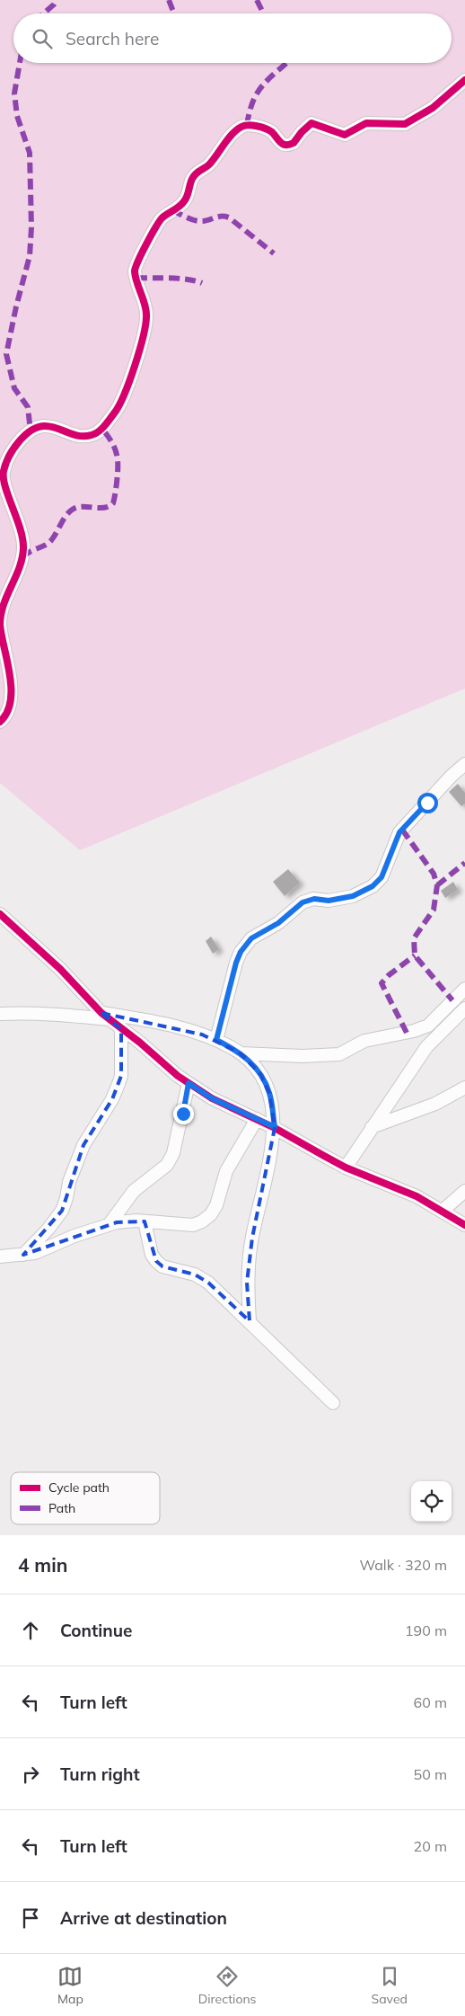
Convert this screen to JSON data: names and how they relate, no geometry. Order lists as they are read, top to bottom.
{
  "legend": ["Cycle path", "Path"],
  "page": {
    "search": "Search here",
    "heading": ["4 min", "Walk · 320 m"],
    "list": [
      ["Continue", "190 m"],
      ["Turn left", "60 m"],
      ["Turn right", "50 m"],
      ["Turn left", "20 m"],
      "Arrive at destination"
    ],
    "nav": ["Map", "Directions", "Saved"]
  }
}
